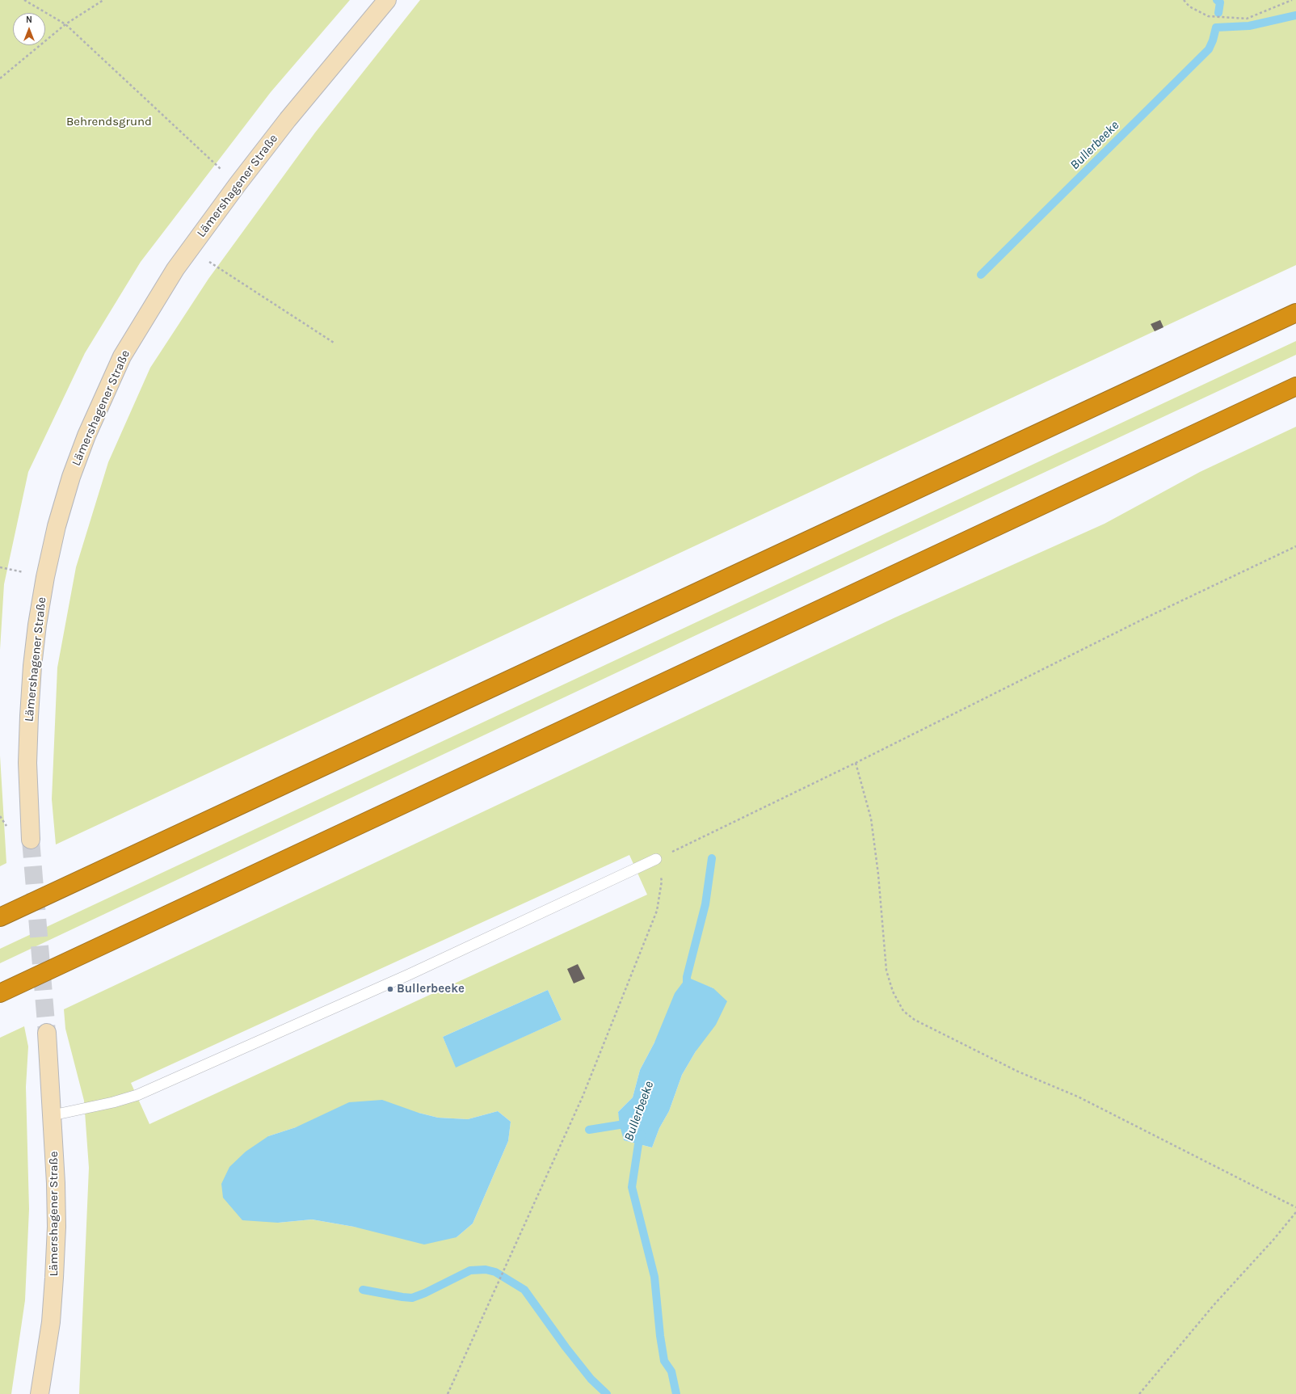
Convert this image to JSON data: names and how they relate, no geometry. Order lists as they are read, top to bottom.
{
  "streets": {
    "main road": ["Lämershagener Straße"]
  },
  "water": ["Bullerbeeke"],
  "parks": ["Behrendsgrund"],
  "places": ["Bullerbeeke"],
  "north": "top"
}
